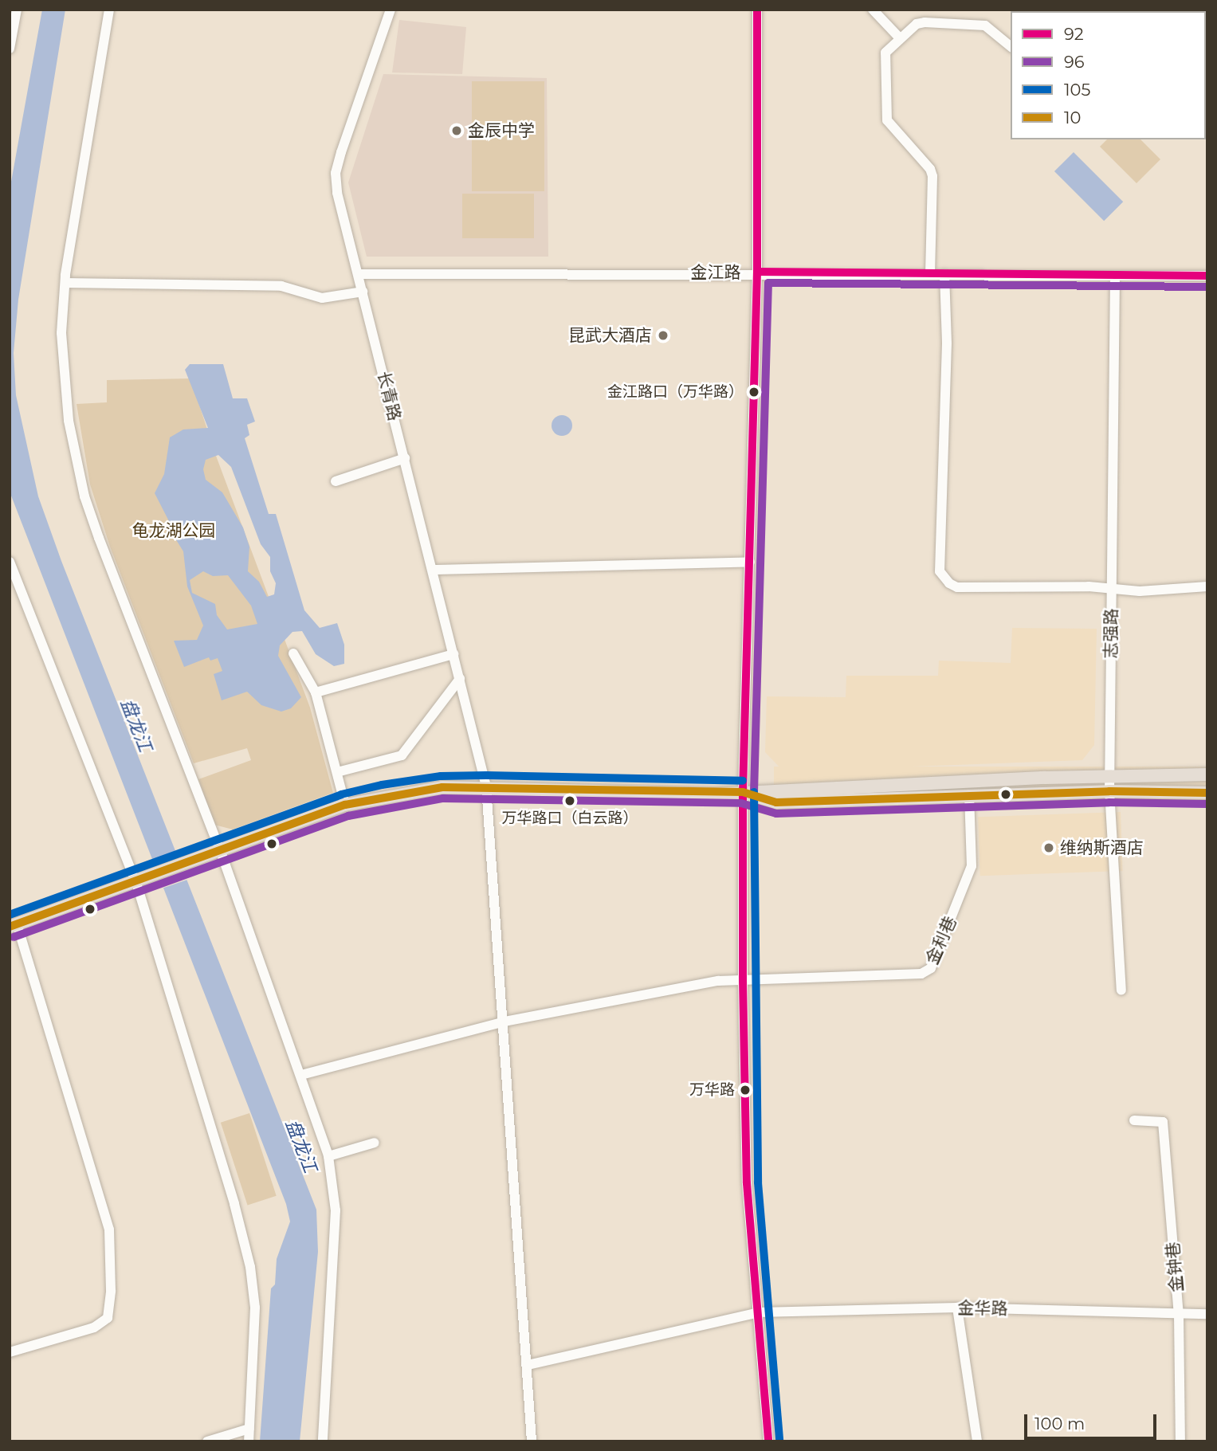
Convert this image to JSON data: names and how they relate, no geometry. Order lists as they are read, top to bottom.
{
  "streets": {
    "street": [
      "金江路",
      "长青路",
      "志强路",
      "金利巷",
      "金钟巷",
      "金华路"
    ]
  },
  "crossings": [
    ["金江路", "长青路"],
    ["金江路", "志强路"],
    ["长青路", "金华路"],
    ["金钟巷", "金华路"]
  ],
  "water": ["盘龙江"],
  "parks": ["龟龙湖公园"],
  "places": [
    "金辰中学",
    "昆武大酒店",
    "金江路口（万华路）",
    "万华路口（白云路）",
    "维纳斯酒店",
    "万华路"
  ],
  "lines": [
    "transit line 92",
    "transit line 96",
    "transit line 105",
    "transit line 10"
  ],
  "legend": [
    "92",
    "96",
    "105",
    "10"
  ],
  "scale_bar": "100 m"
}
